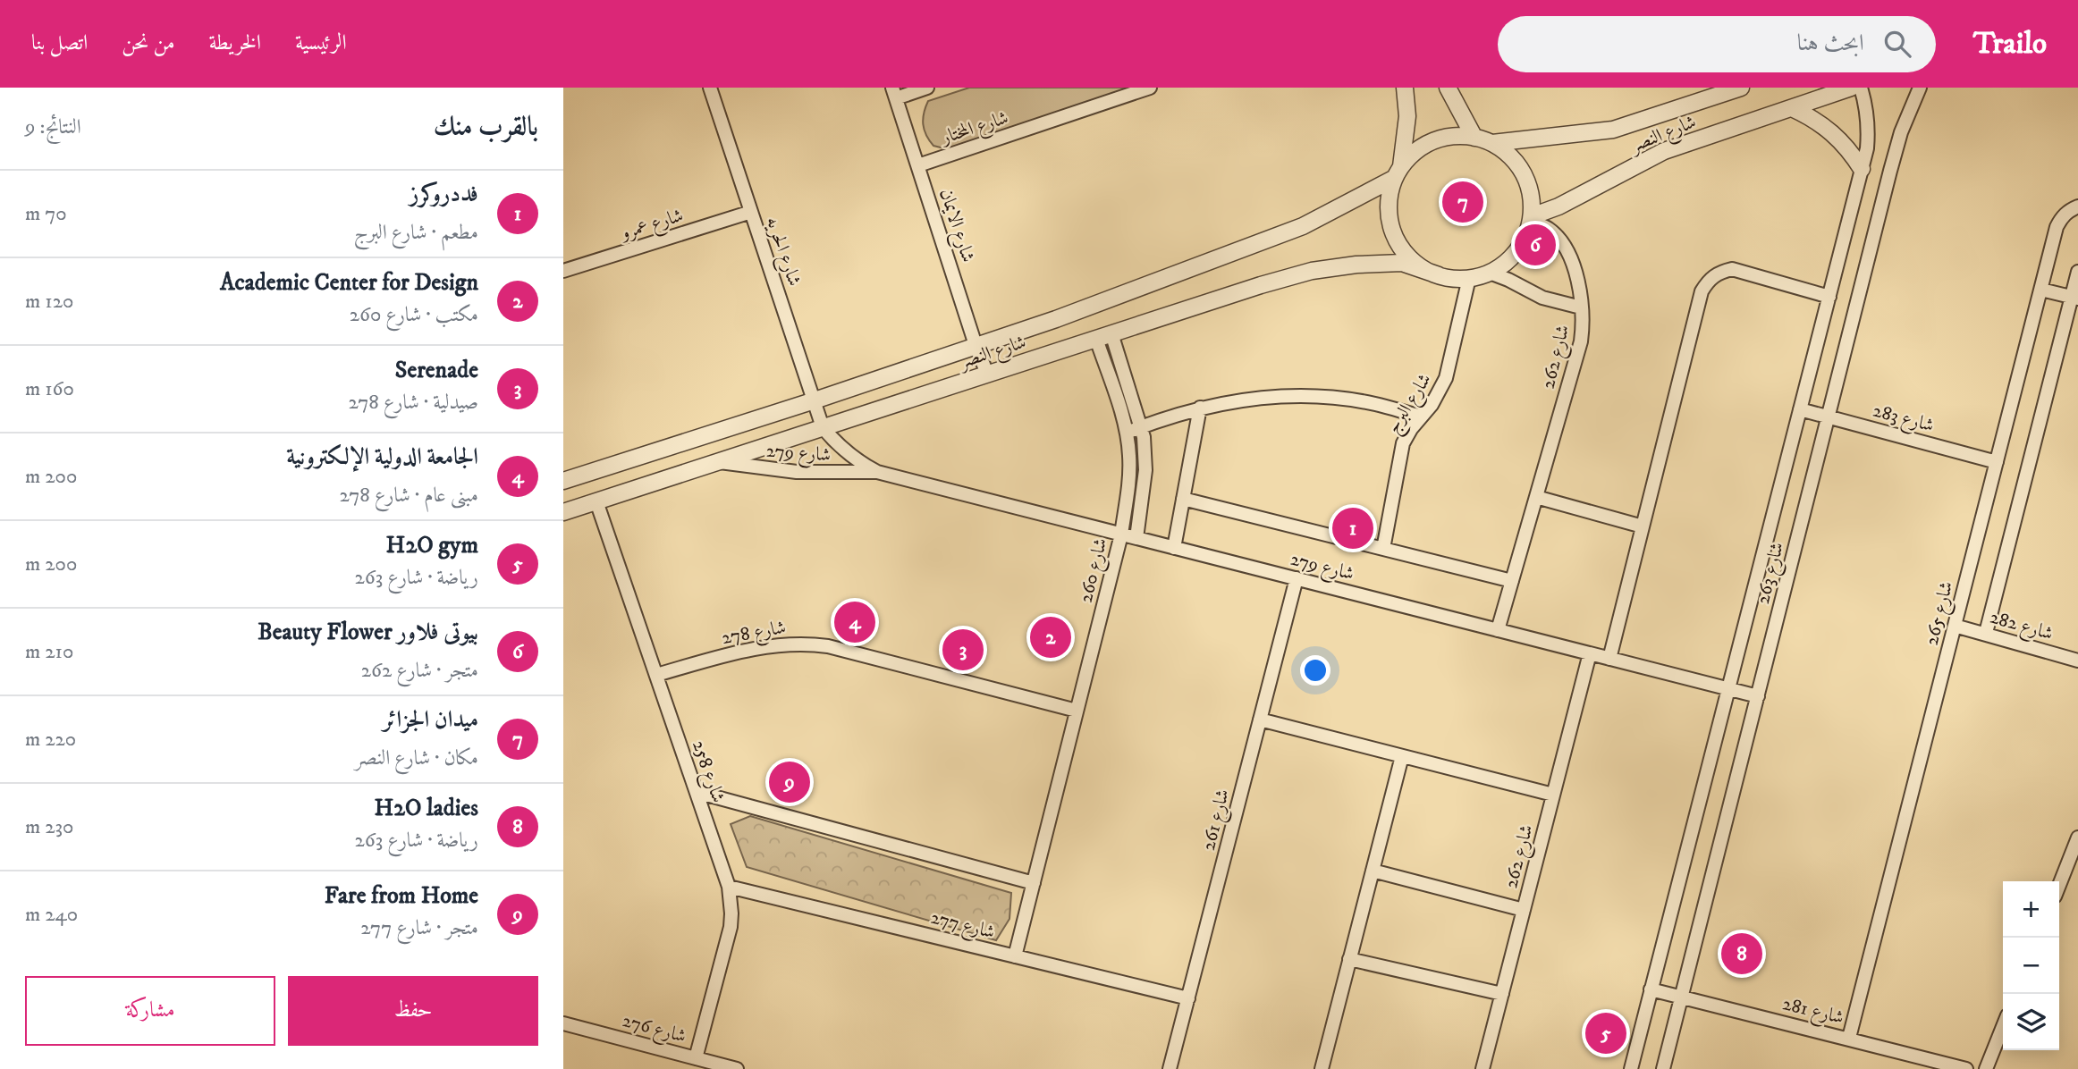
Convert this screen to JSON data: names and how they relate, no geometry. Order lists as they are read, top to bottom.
{
  "streets": {
    "street": [
      "شارع المختار",
      "شارع النصر",
      "شارع عمرو",
      "شارع الايمان",
      "شارع الحريه",
      "شارع 262",
      "شارع البرج",
      "شارع 283",
      "شارع 279",
      "شارع 260",
      "شارع 263",
      "شارع 265",
      "شارع 282",
      "شارع 278",
      "شارع 258",
      "شارع 261",
      "شارع 277",
      "شارع 281",
      "شارع 276"
    ]
  },
  "crossings": [
    ["شارع المختار", "شارع الايمان"],
    ["شارع النصر", "شارع الايمان"],
    ["شارع النصر", "شارع الحريه"],
    ["شارع النصر", "شارع 262"],
    ["شارع النصر", "شارع البرج"],
    ["شارع النصر", "شارع 279"],
    ["شارع النصر", "شارع 260"],
    ["شارع النصر", "شارع 258"],
    ["شارع عمرو", "شارع الحريه"],
    ["شارع الحريه", "شارع 279"],
    ["شارع 262", "شارع البرج"],
    ["شارع 262", "شارع 279"],
    ["شارع 283", "شارع 263"],
    ["شارع 283", "شارع 265"],
    ["شارع 279", "شارع 260"],
    ["شارع 279", "شارع 263"],
    ["شارع 279", "شارع 261"],
    ["شارع 260", "شارع 278"],
    ["شارع 260", "شارع 277"],
    ["شارع 263", "شارع 281"],
    ["شارع 265", "شارع 282"],
    ["شارع 265", "شارع 281"],
    ["شارع 278", "شارع 258"],
    ["شارع 258", "شارع 277"],
    ["شارع 258", "شارع 276"],
    ["شارع 261", "شارع 277"]
  ],
  "page": {
    "header": "Trailo",
    "search": "ابحث هنا",
    "nav": [
      "الرئيسية",
      "الخريطة",
      "من نحن",
      "اتصل بنا"
    ],
    "heading": ["بالقرب منك", "النتائج: 9"],
    "list": [
      {
        "mark": "1",
        "name": "فددروكرز",
        "note": "مطعم · شارع البرج",
        "value": "70 m"
      },
      {
        "mark": "2",
        "name": "Academic Center for Design",
        "note": "مكتب · شارع 260",
        "value": "120 m"
      },
      {
        "mark": "3",
        "name": "Serenade",
        "note": "صيدلية · شارع 278",
        "value": "160 m"
      },
      {
        "mark": "4",
        "name": "الجامعة الدولية الإلكترونية",
        "note": "مبنى عام · شارع 278",
        "value": "200 m"
      },
      {
        "mark": "5",
        "name": "H2O gym",
        "note": "رياضة · شارع 263",
        "value": "200 m"
      },
      {
        "mark": "6",
        "name": "بيوتى فلاور Beauty Flower",
        "note": "متجر · شارع 262",
        "value": "210 m"
      },
      {
        "mark": "7",
        "name": "ميدان الجزائر",
        "note": "مكان · شارع النصر",
        "value": "220 m"
      },
      {
        "mark": "8",
        "name": "H2O ladies",
        "note": "رياضة · شارع 263",
        "value": "230 m"
      },
      {
        "mark": "9",
        "name": "Fare from Home",
        "note": "متجر · شارع 277",
        "value": "240 m"
      }
    ],
    "pins": [
      "7",
      "6",
      "1",
      "4",
      "2",
      "3",
      "9",
      "8",
      "5"
    ],
    "map_buttons": ["+", "−"],
    "buttons": ["حفظ", "مشاركة"]
  }
}
